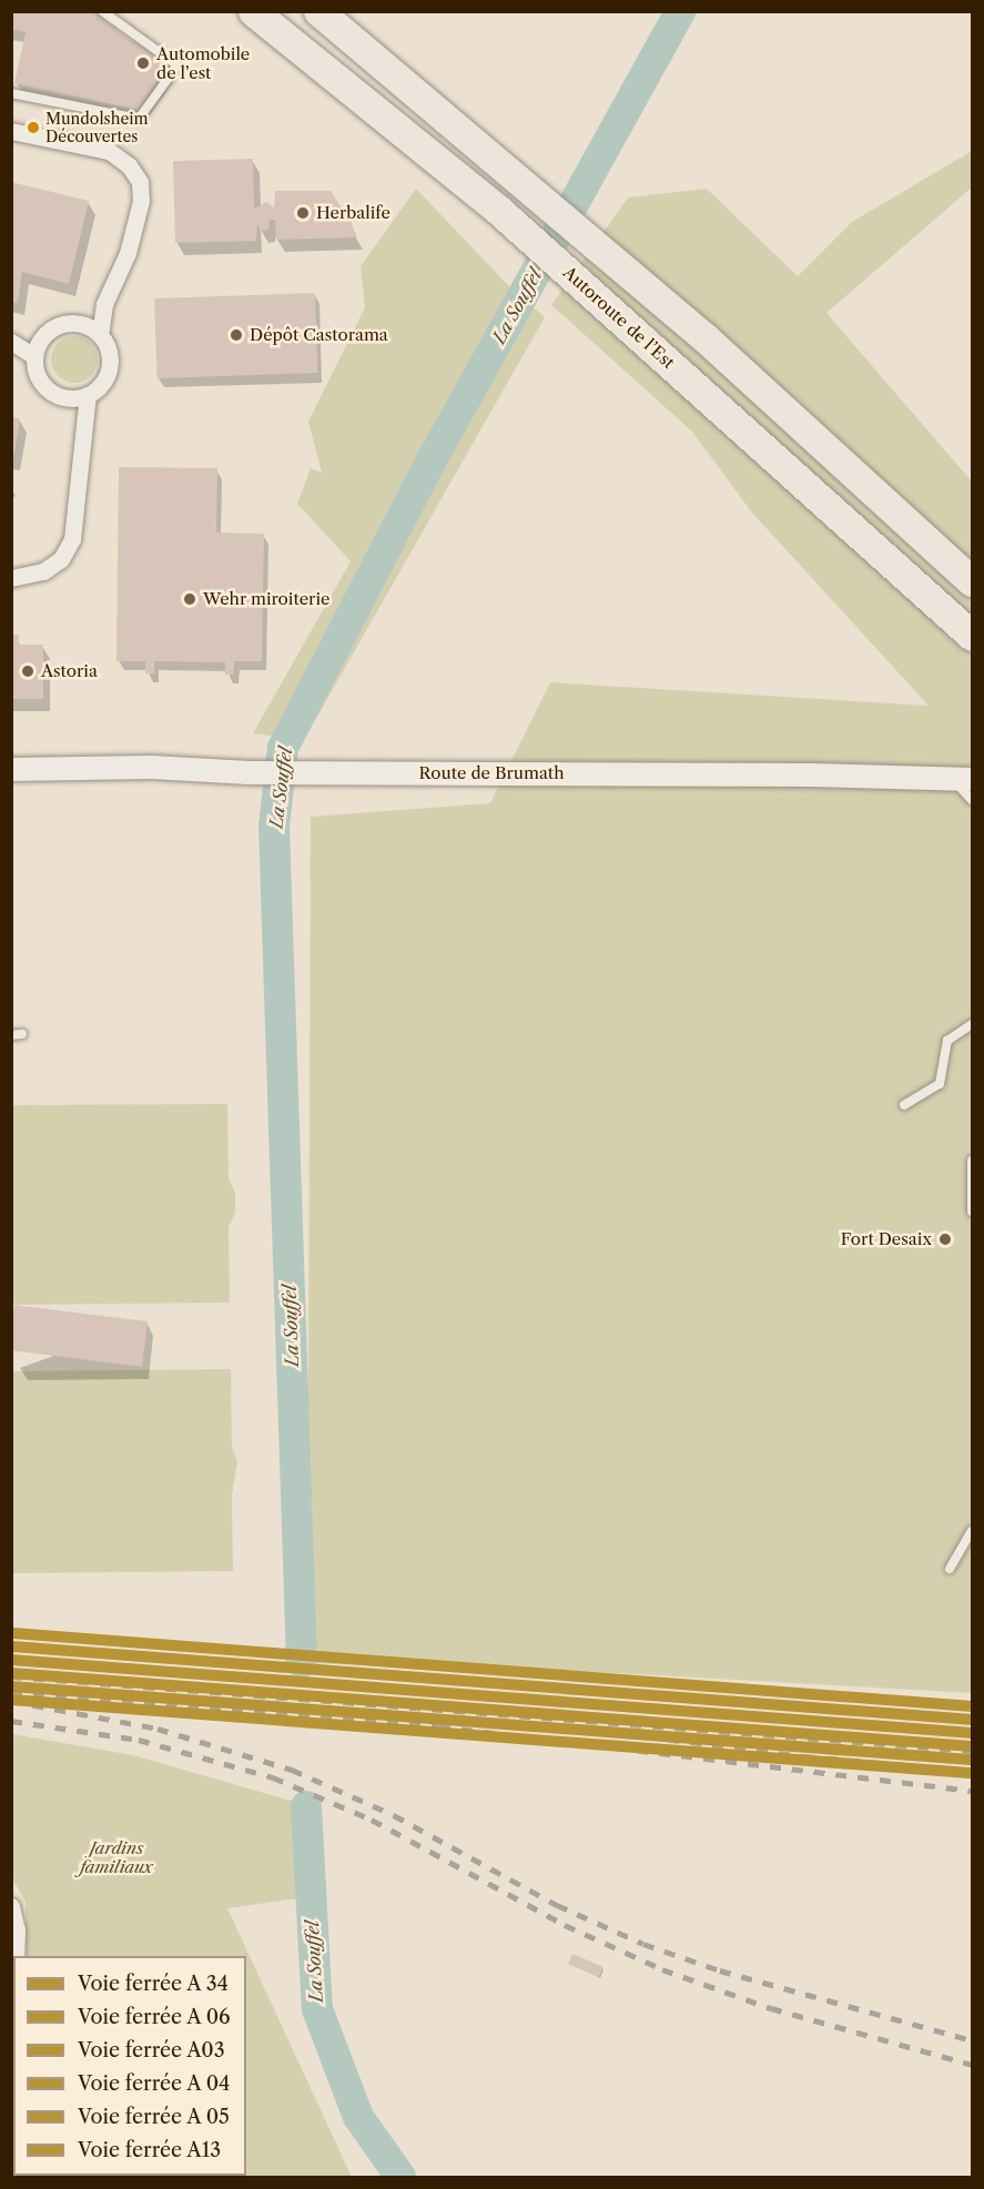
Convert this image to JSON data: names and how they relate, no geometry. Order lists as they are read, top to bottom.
{
  "streets": {
    "highway": ["Autoroute de l’Est"],
    "main road": ["Route de Brumath"]
  },
  "water": ["La Souffel"],
  "parks": ["Jardins familiaux"],
  "places": [
    "Automobile de l’est",
    "Mundolsheim Découvertes",
    "Herbalife",
    "Dépôt Castorama",
    "Wehr miroiterie",
    "Astoria",
    "Fort Desaix"
  ],
  "lines": ["rail line A03", "rail line A13"],
  "legend": [
    "Voie ferrée A 34",
    "Voie ferrée A 06",
    "Voie ferrée A03",
    "Voie ferrée A 04",
    "Voie ferrée A 05",
    "Voie ferrée A13"
  ]
}
